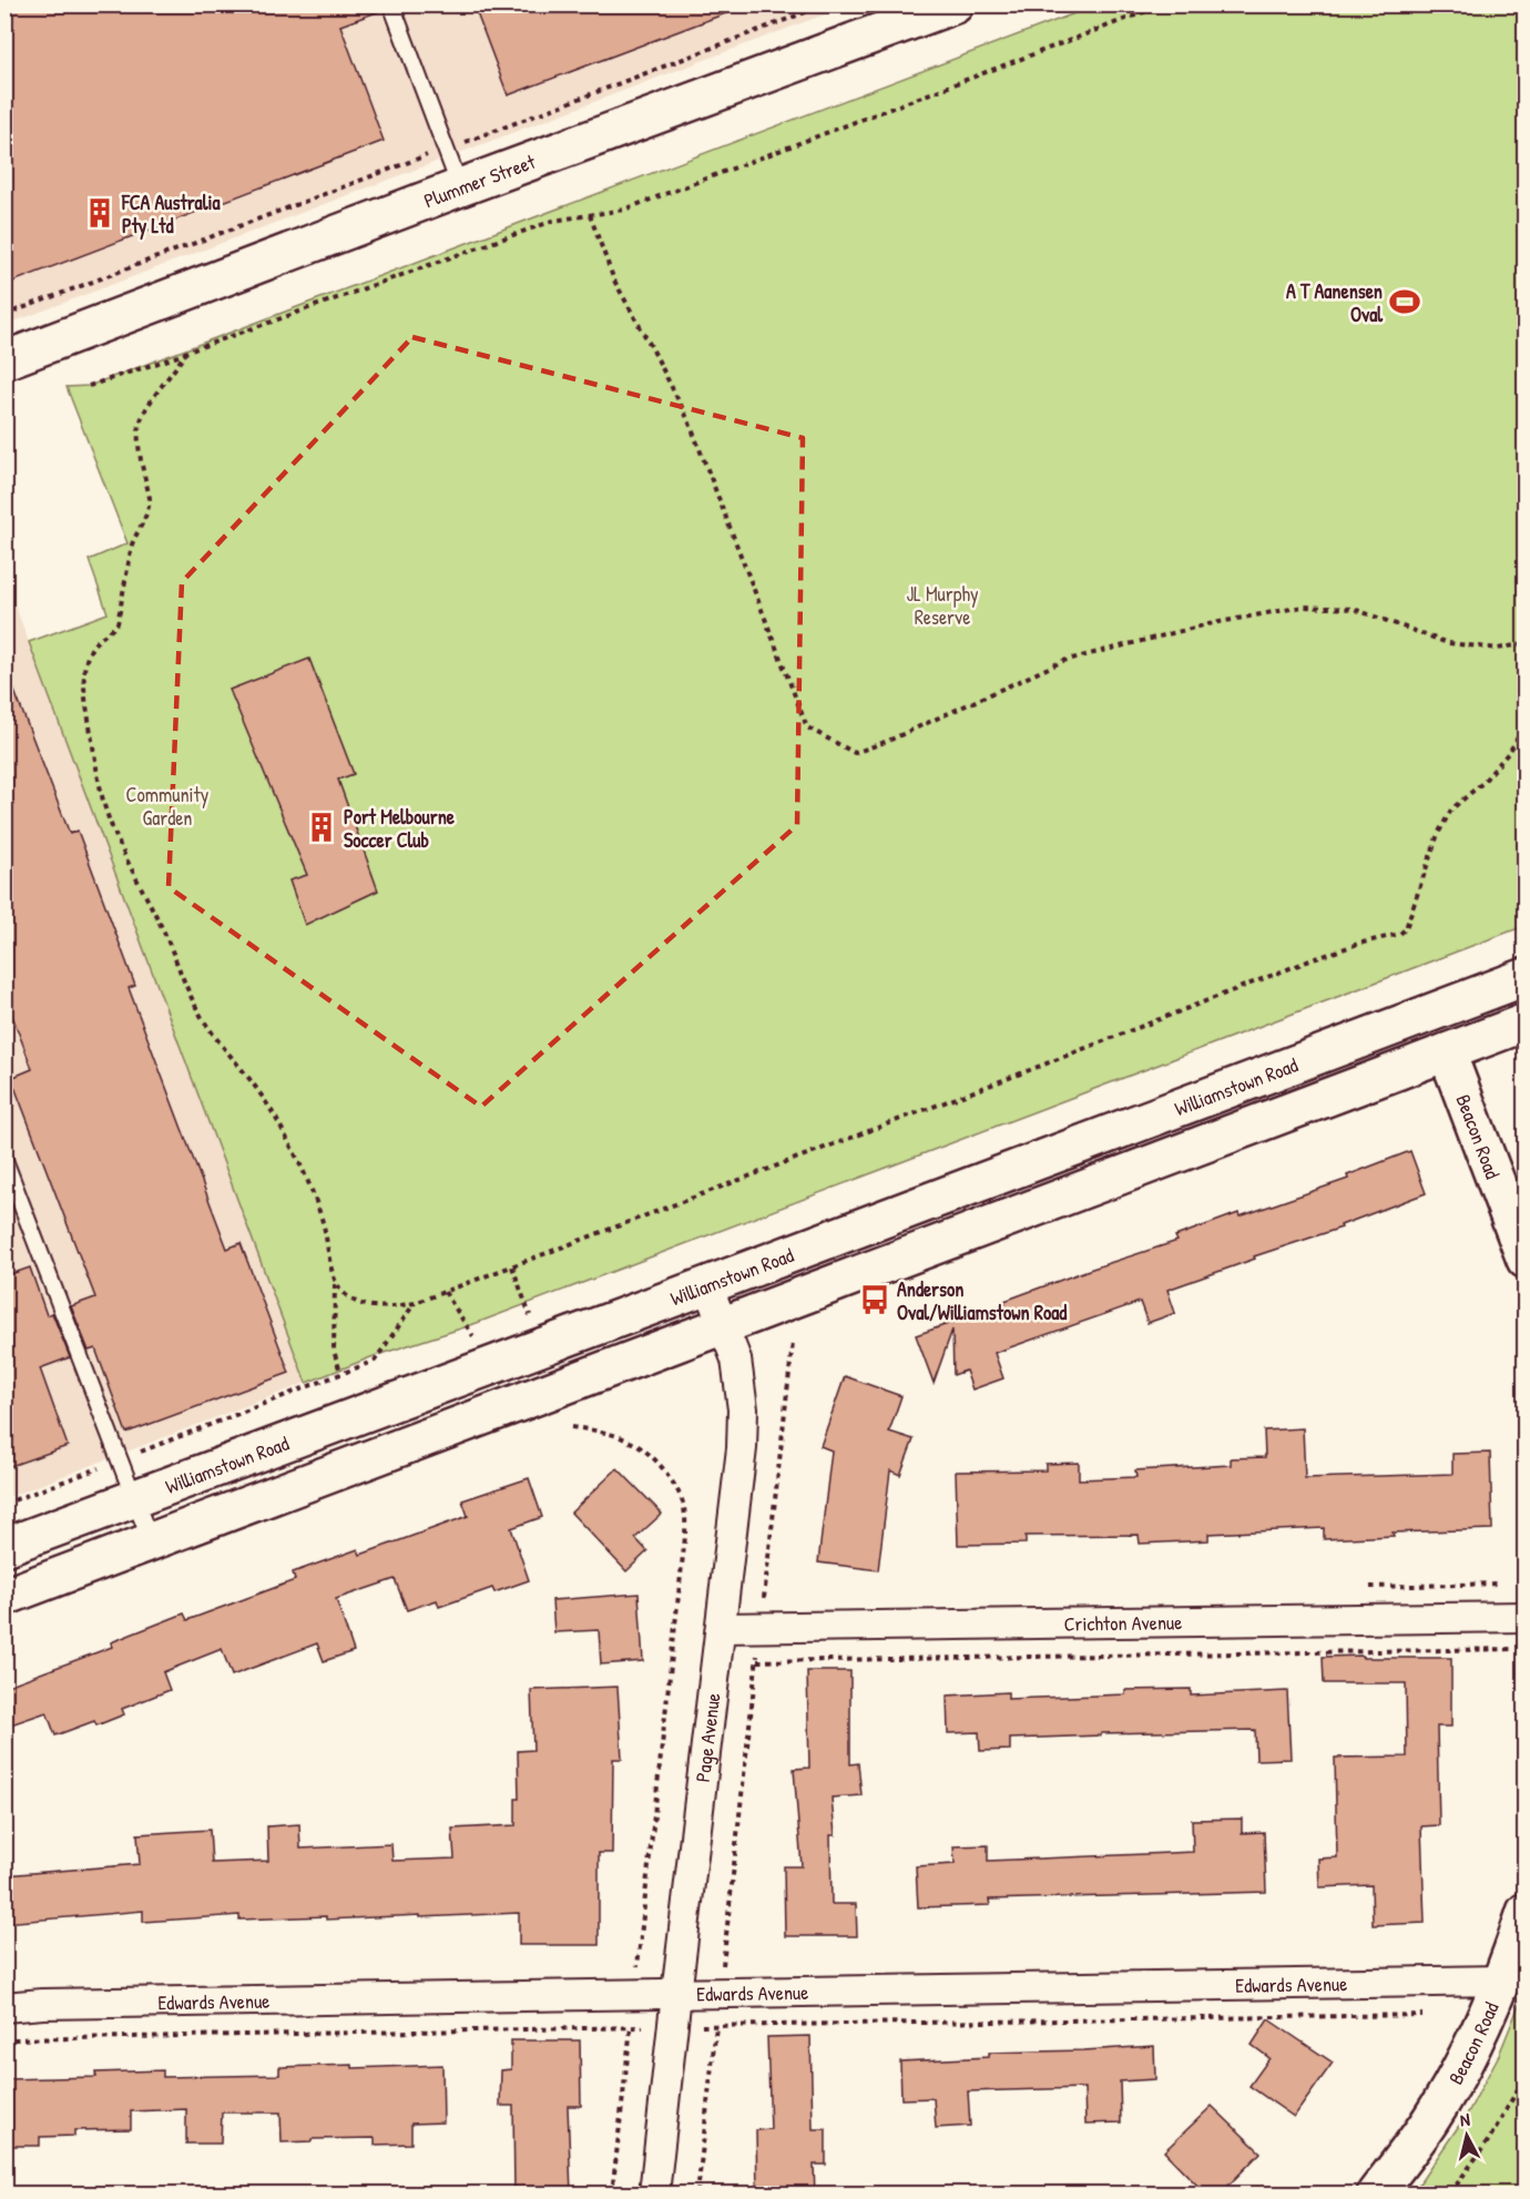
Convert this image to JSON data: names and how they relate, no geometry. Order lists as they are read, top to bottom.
{
  "streets": {
    "main road": ["Plummer Street", "Williamstown Road", "Beacon Road"],
    "street": ["Crichton Avenue", "Page Avenue", "Edwards Avenue"]
  },
  "crossings": [
    ["Williamstown Road", "Beacon Road"],
    ["Williamstown Road", "Page Avenue"],
    ["Beacon Road", "Edwards Avenue"],
    ["Crichton Avenue", "Page Avenue"],
    ["Page Avenue", "Edwards Avenue"]
  ],
  "parks": ["JL Murphy Reserve", "Community Garden"],
  "places": {
    "building": ["FCA Australia Pty Ltd", "Port Melbourne Soccer Club"],
    "sports": ["A T Aanensen Oval"],
    "bus stop": ["Anderson Oval/Williamstown Road"]
  },
  "north": "top"
}
